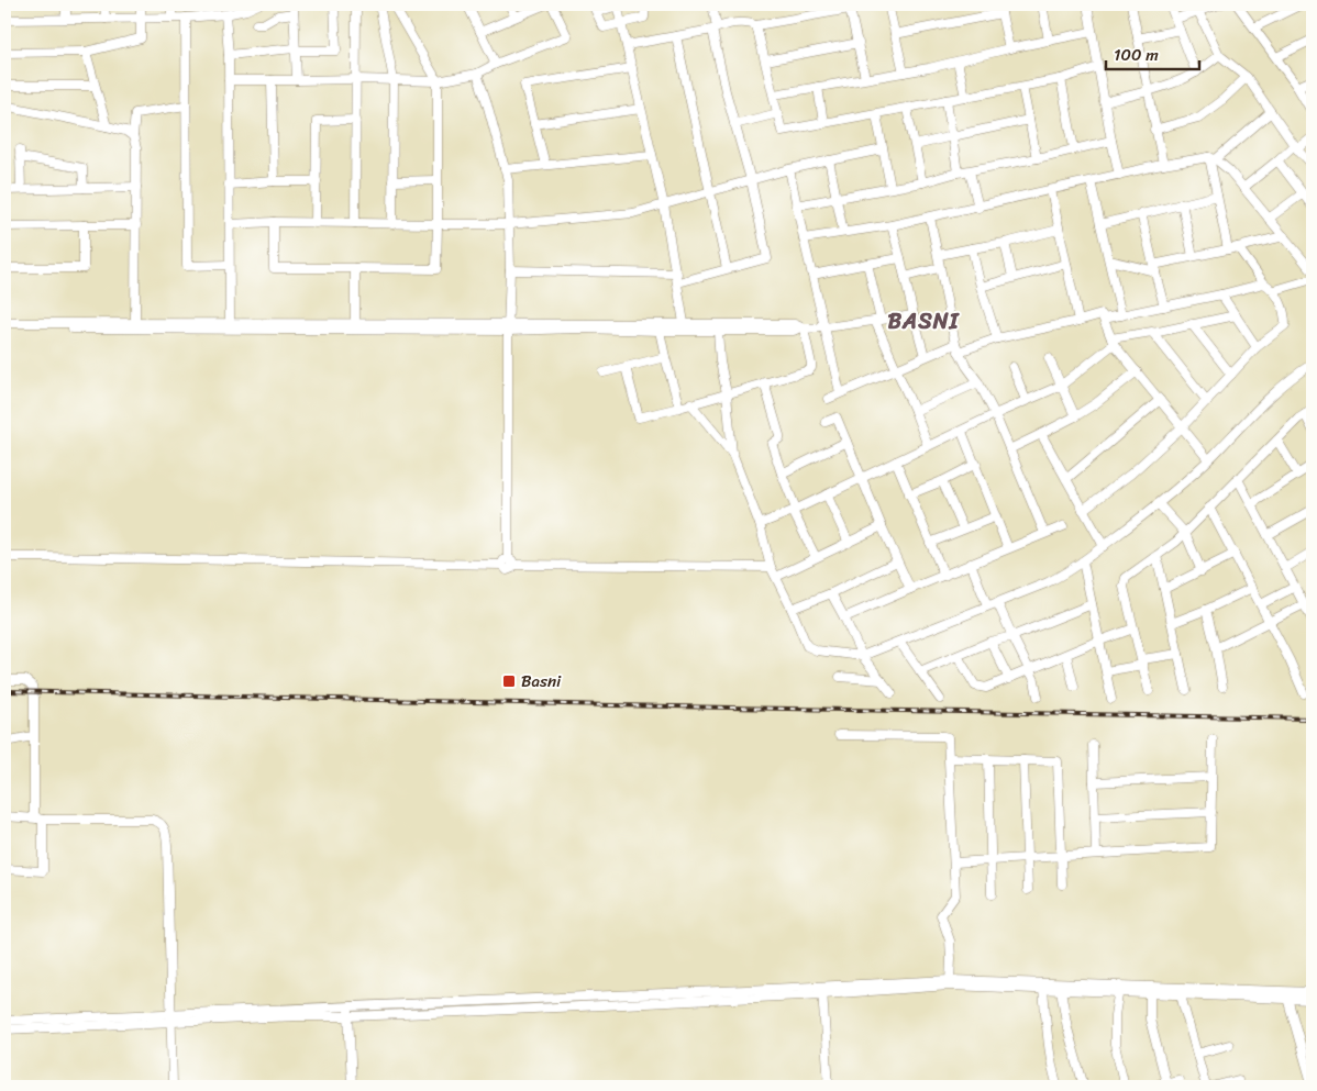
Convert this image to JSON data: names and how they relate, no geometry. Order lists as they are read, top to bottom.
{
  "districts": ["BASNI"],
  "places": {
    "transit": ["Basni"]
  },
  "scale_bar": "100 m"
}
